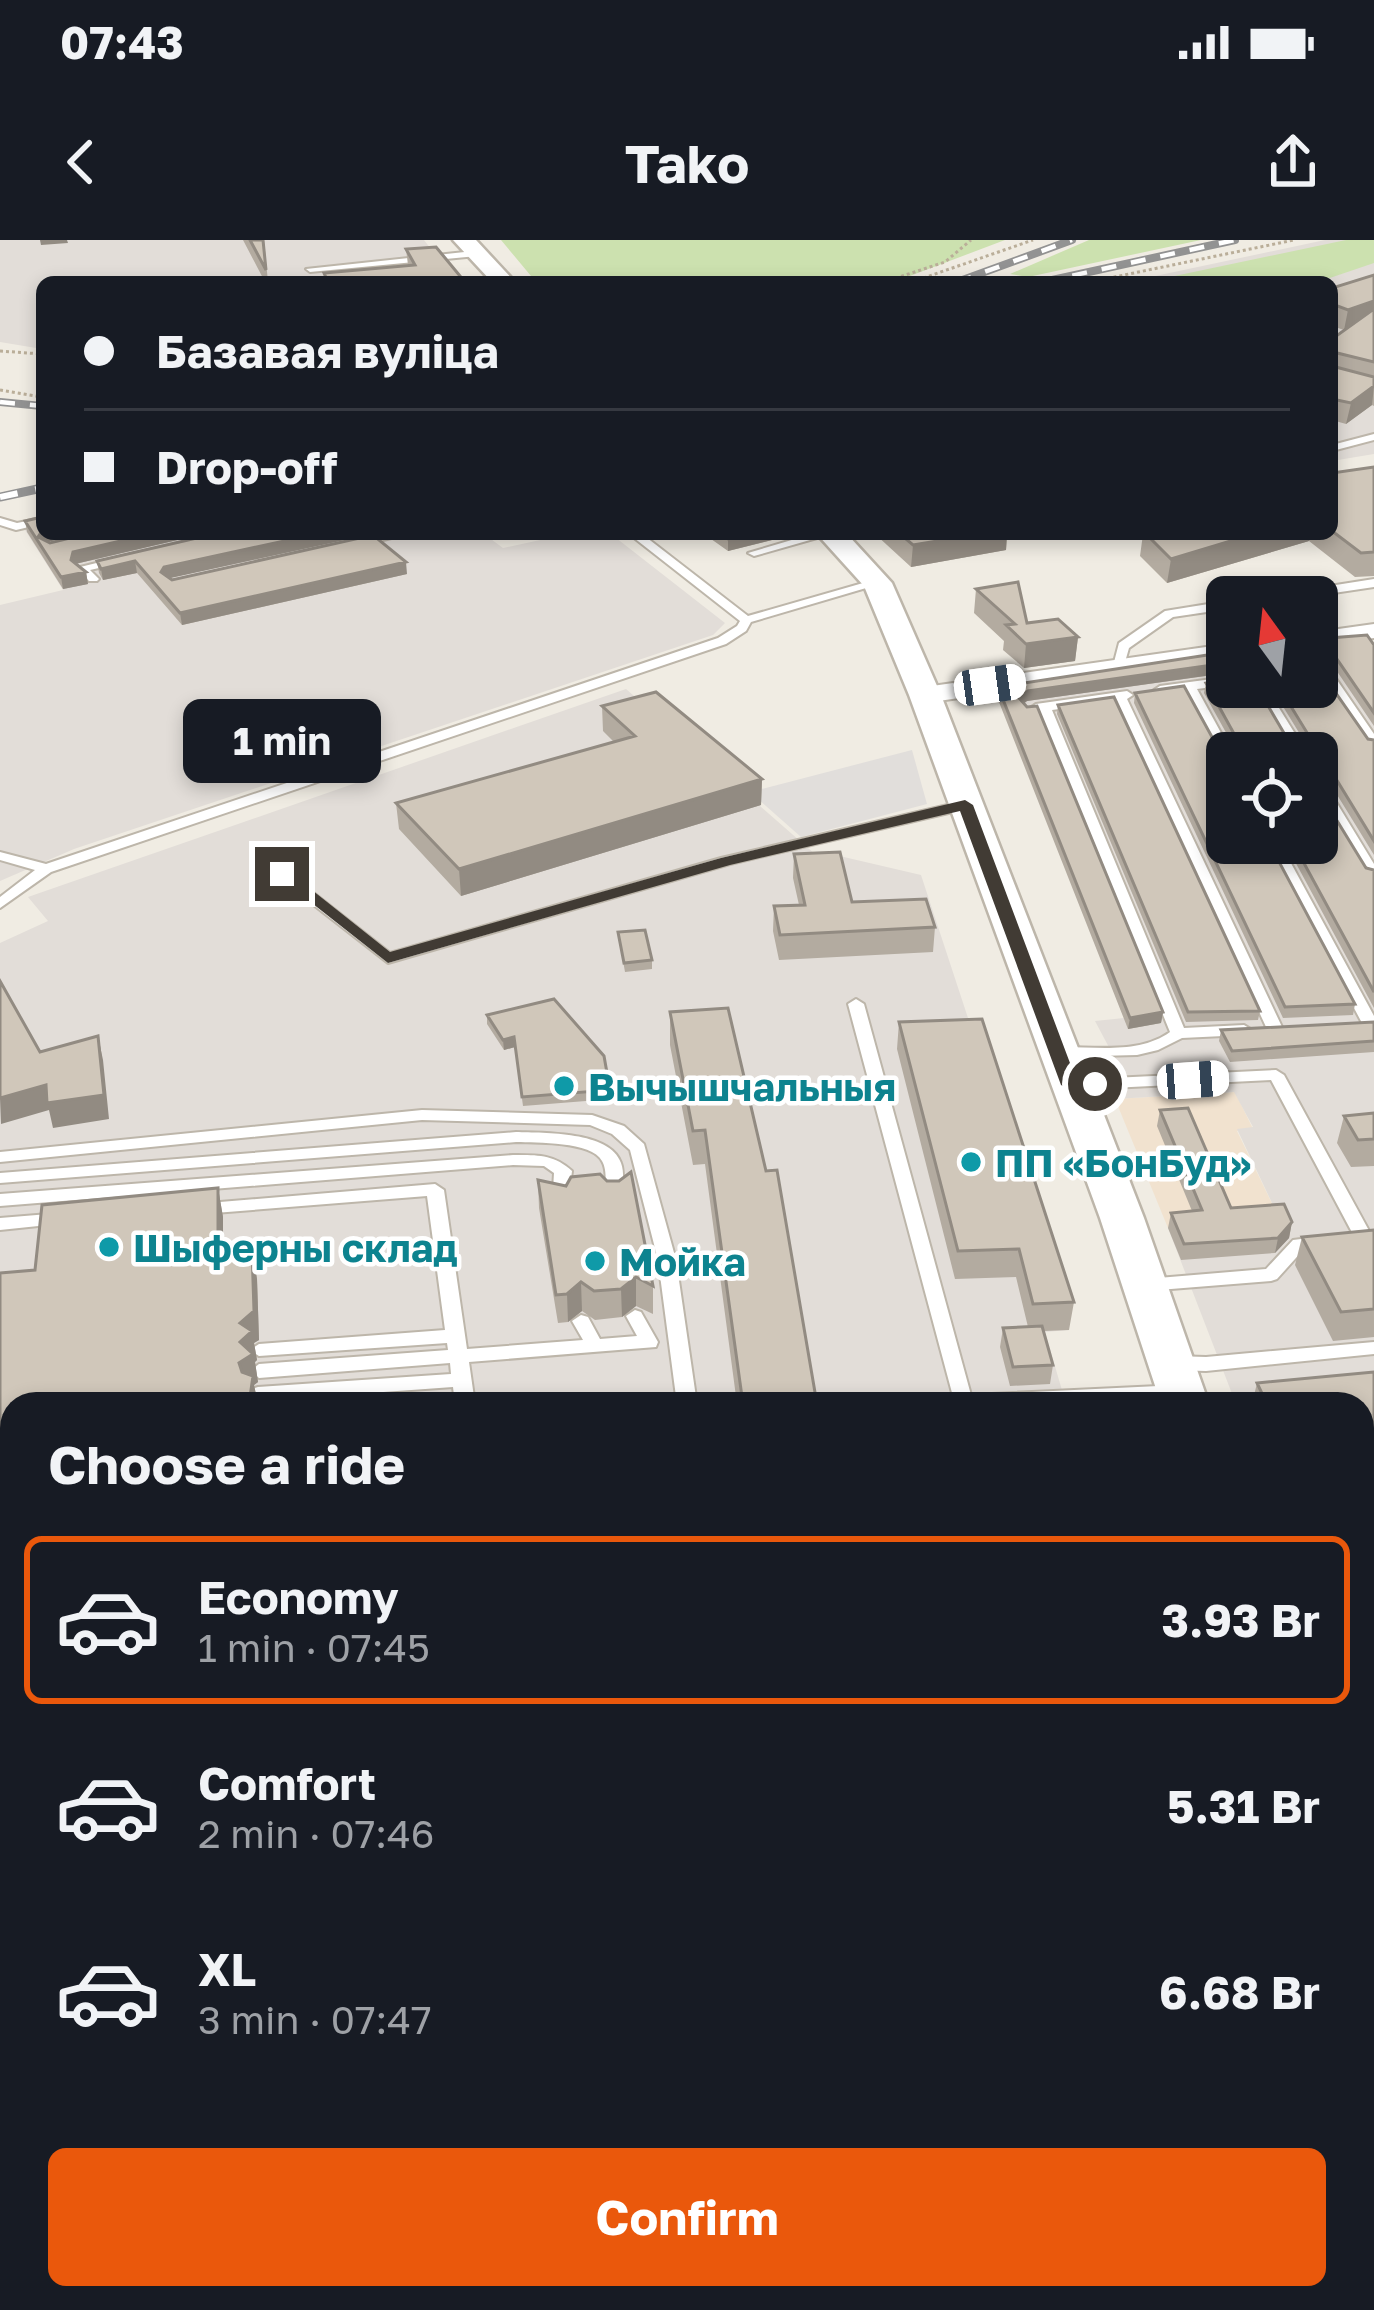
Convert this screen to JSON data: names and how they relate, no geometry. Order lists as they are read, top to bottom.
{
  "places": [
    "Вычышчальныя",
    "ПП «БонБуд»",
    "Шыферны склад",
    "Мойка"
  ],
  "north": "top",
  "page": {
    "status": "07:43",
    "header": "Tako",
    "banner": ["Базавая вуліца", "Drop-off"],
    "bubble": "1 min",
    "heading": "Choose a ride",
    "list": [
      {
        "name": "Economy",
        "note": "1 min · 07:45",
        "value": "3.93 Br"
      },
      {
        "name": "Comfort",
        "note": "2 min · 07:46",
        "value": "5.31 Br"
      },
      {
        "name": "XL",
        "note": "3 min · 07:47",
        "value": "6.68 Br"
      }
    ],
    "buttons": "Confirm"
  }
}
